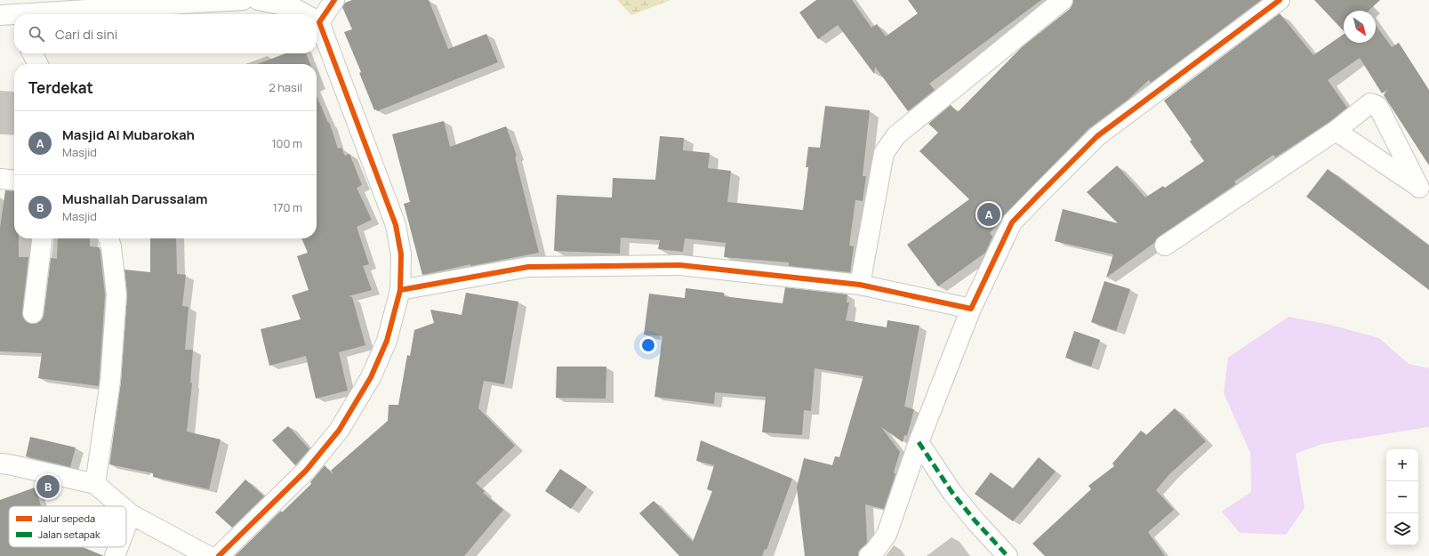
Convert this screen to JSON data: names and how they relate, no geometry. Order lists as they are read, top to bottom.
{
  "legend": ["Jalur sepeda", "Jalan setapak"],
  "north": "bottom right",
  "page": {
    "search": "Cari di sini",
    "heading": ["Terdekat", "2 hasil"],
    "list": [
      {
        "mark": "A",
        "name": "Masjid Al Mubarokah",
        "note": "Masjid",
        "value": "100 m"
      },
      {
        "mark": "B",
        "name": "Mushallah Darussalam",
        "note": "Masjid",
        "value": "170 m"
      }
    ],
    "pins": ["A", "B"],
    "map_buttons": ["+", "−"]
  }
}
